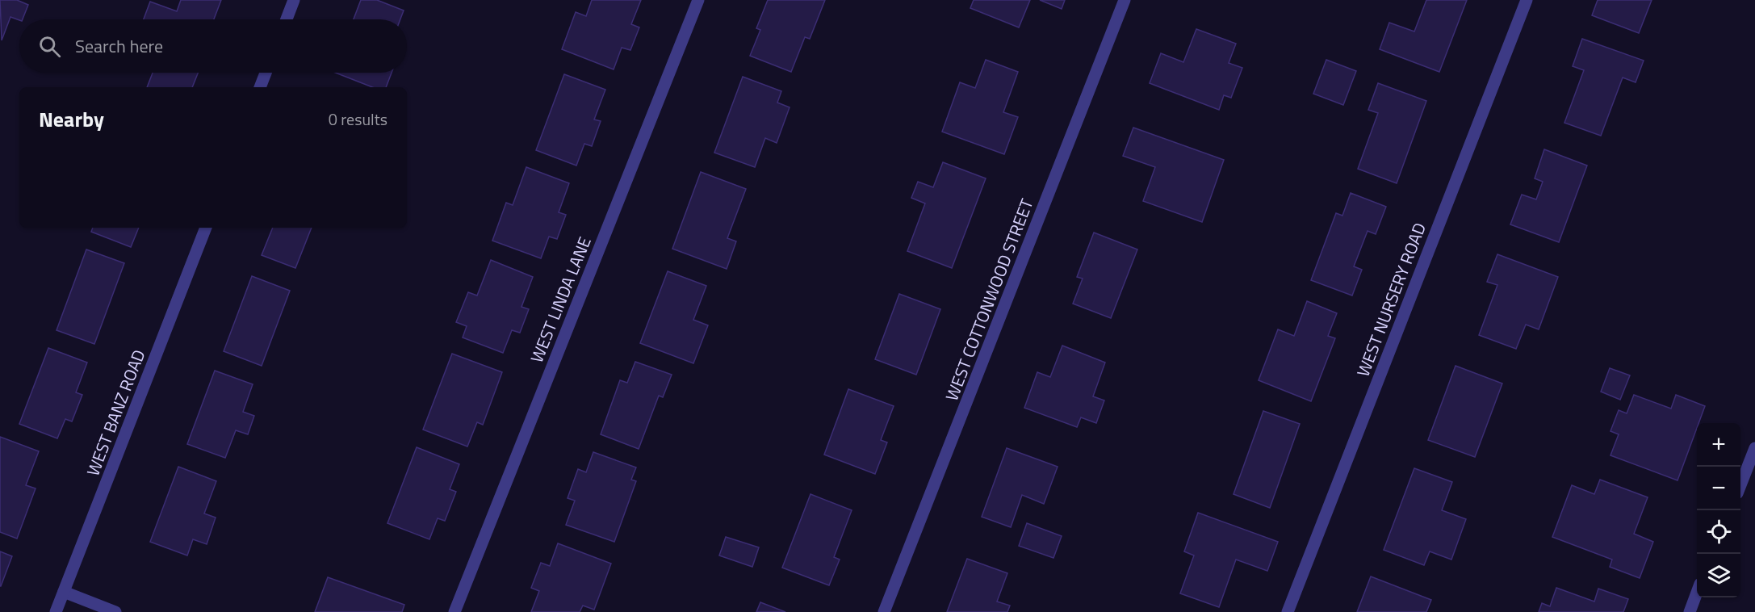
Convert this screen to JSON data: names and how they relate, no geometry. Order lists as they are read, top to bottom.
{
  "streets": {
    "street": [
      "WEST LINDA LANE",
      "WEST COTTONWOOD STREET",
      "WEST NURSERY ROAD",
      "WEST BANZ ROAD"
    ]
  },
  "page": {
    "search": "Search here",
    "heading": ["Nearby", "0 results"],
    "map_buttons": ["+", "−"]
  }
}
